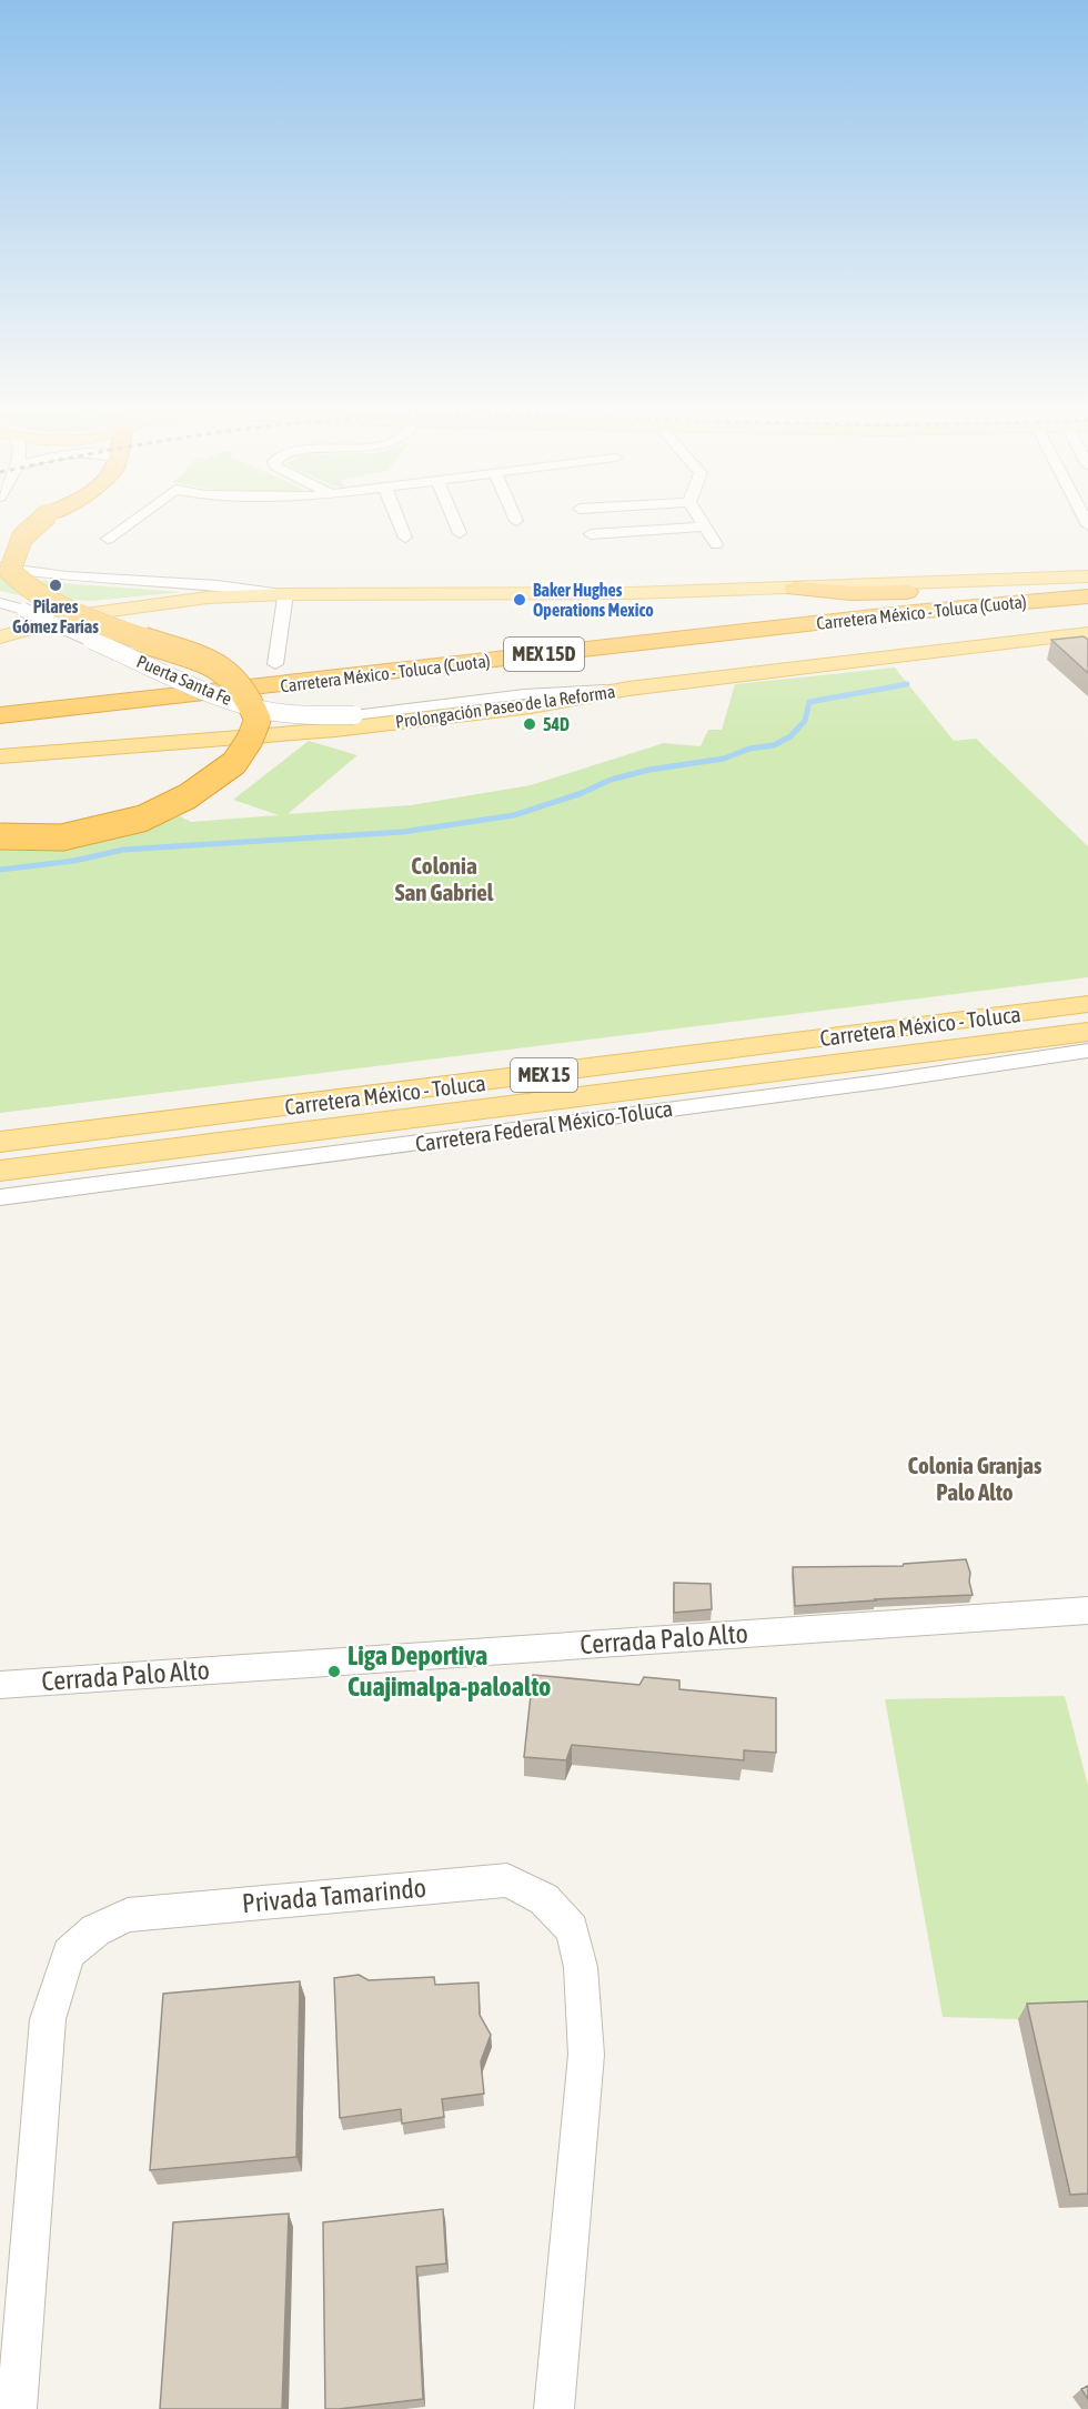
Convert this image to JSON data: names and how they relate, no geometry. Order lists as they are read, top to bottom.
{
  "streets": {
    "highway": ["Carretera México - Toluca (Cuota)", "MEX 15D"],
    "main road": ["Prolongación Paseo de la Reforma", "Carretera México - Toluca", "MEX 15"],
    "street": [
      "Puerta Santa Fe",
      "Carretera Federal México-Toluca",
      "Cerrada Palo Alto",
      "Privada Tamarindo"
    ]
  },
  "crossings": [
    ["Puerta Santa Fe", "Prolongación Paseo de la Reforma"]
  ],
  "districts": ["Colonia San Gabriel", "Colonia Granjas Palo Alto"],
  "places": [
    "Pilares Gómez Farías",
    "Baker Hughes Operations Mexico",
    "54D",
    "Liga Deportiva Cuajimalpa-paloalto"
  ]
}
